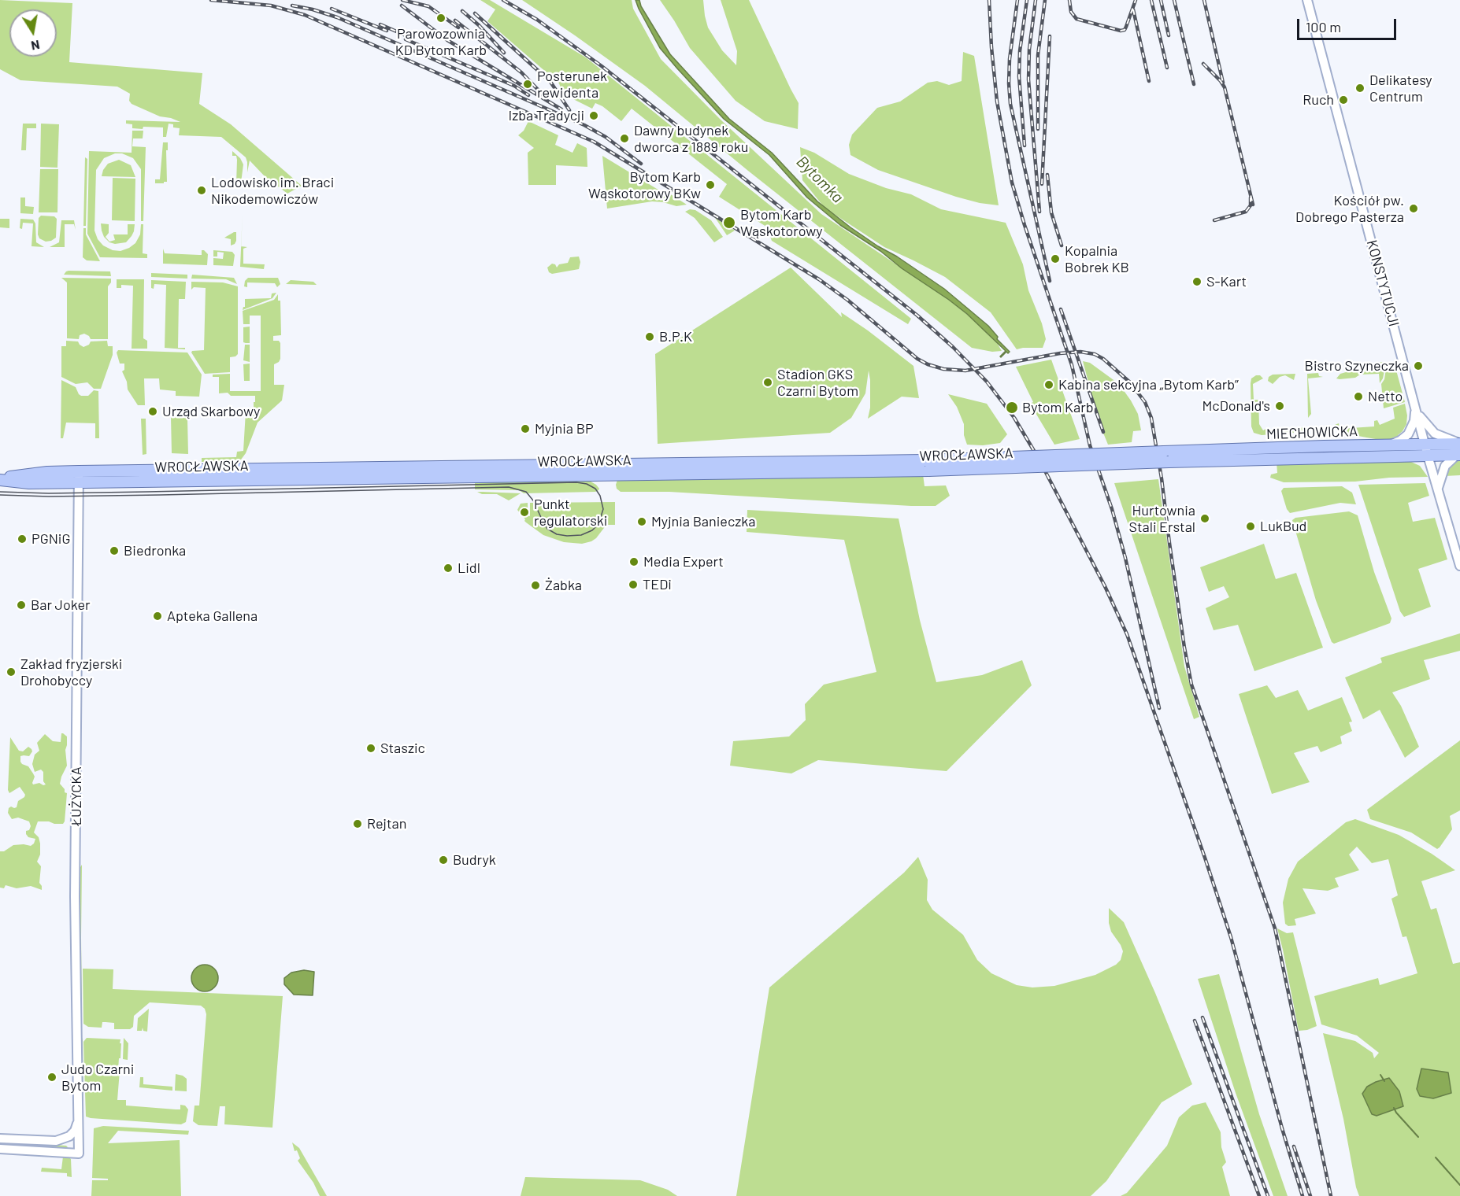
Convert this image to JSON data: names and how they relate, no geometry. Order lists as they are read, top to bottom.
{
  "streets": {
    "main road": ["MIECHOWICKA", "WROCŁAWSKA"],
    "street": ["KONSTYTUCJI", "ŁUŻYCKA"]
  },
  "crossings": [
    ["KONSTYTUCJI", "MIECHOWICKA"],
    ["MIECHOWICKA", "WROCŁAWSKA"],
    ["WROCŁAWSKA", "ŁUŻYCKA"]
  ],
  "water": ["Bytomka"],
  "places": [
    "Parowozownia KD Bytom Karb",
    "Posterunek rewidenta",
    "Delikatesy Centrum",
    "Ruch",
    "Izba Tradycji",
    "Dawny budynek dworca z 1889 roku",
    "Bytom Karb Wąskotorowy BKw",
    "Lodowisko im. Braci Nikodemowiczów",
    "Kościół pw. Dobrego Pasterza",
    "Bytom Karb Wąskotorowy",
    "Kopalnia Bobrek KB",
    "S-Kart",
    "B.P.K",
    "Bistro Szyneczka",
    "Stadion GKS Czarni Bytom",
    "Kabina sekcyjna „Bytom Karb”",
    "Netto",
    "McDonald's",
    "Bytom Karb",
    "Urząd Skarbowy",
    "Myjnia BP",
    "Punkt regulatorski",
    "Hurtownia Stali Erstal",
    "Myjnia Banieczka",
    "LukBud",
    "PGNiG",
    "Biedronka",
    "Media Expert",
    "Lidl",
    "TEDi",
    "Żabka",
    "Bar Joker",
    "Apteka Gallena",
    "Zakład fryzjerski Drohobyccy",
    "Staszic",
    "Rejtan",
    "Budryk",
    "Judo Czarni Bytom"
  ],
  "scale_bar": "100 m",
  "north": "bottom"
}
